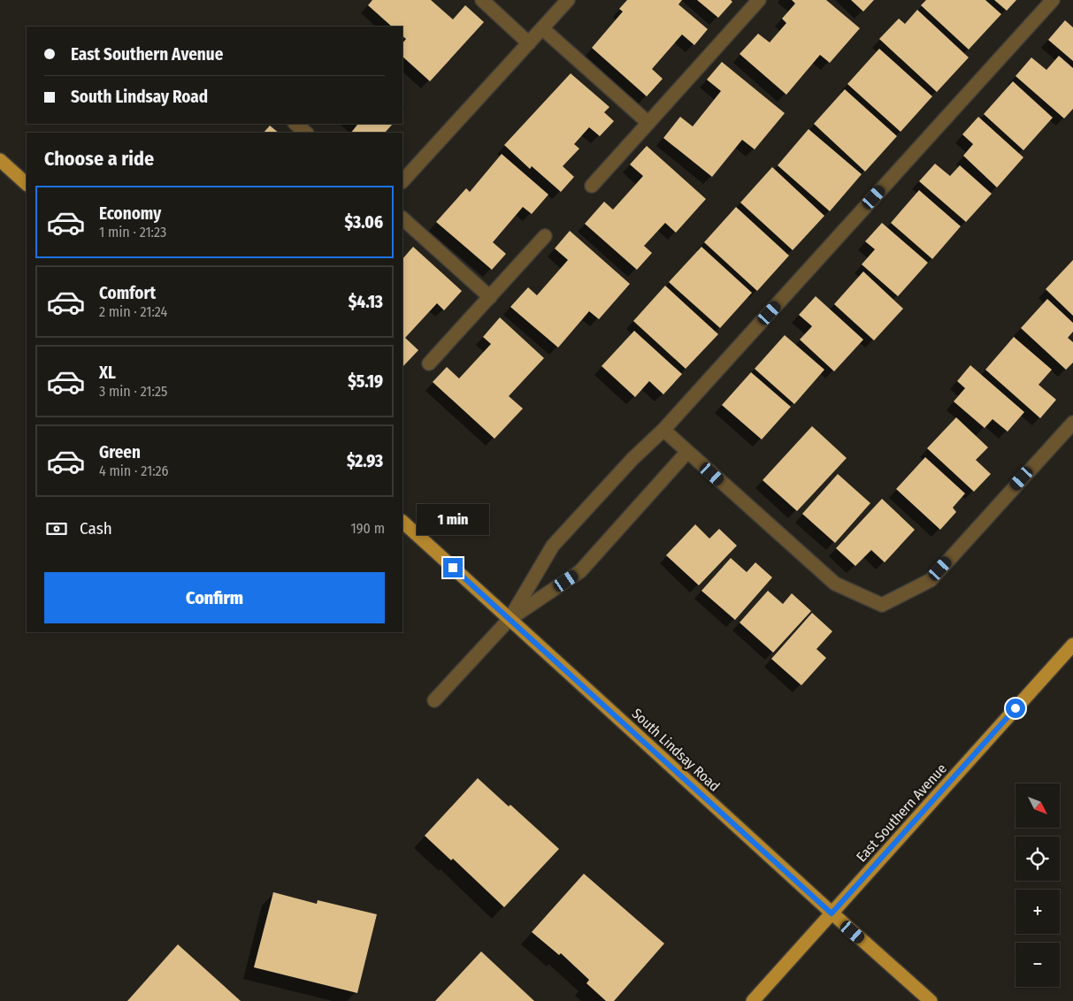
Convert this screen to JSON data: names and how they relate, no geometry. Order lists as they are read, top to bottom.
{
  "streets": {
    "main road": ["South Lindsay Road", "East Southern Avenue"]
  },
  "crossings": [
    ["South Lindsay Road", "East Southern Avenue"]
  ],
  "north": "bottom right",
  "page": {
    "banner": ["East Southern Avenue", "South Lindsay Road"],
    "heading": "Choose a ride",
    "list": [
      {
        "name": "Economy",
        "note": "1 min · 21:23",
        "value": "$3.06"
      },
      {
        "name": "Comfort",
        "note": "2 min · 21:24",
        "value": "$4.13"
      },
      {
        "name": "XL",
        "note": "3 min · 21:25",
        "value": "$5.19"
      },
      {
        "name": "Green",
        "note": "4 min · 21:26",
        "value": "$2.93"
      }
    ],
    "bubble": "1 min",
    "pay": ["Cash", "190 m"],
    "buttons": "Confirm",
    "map_buttons": ["+", "−"]
  }
}
